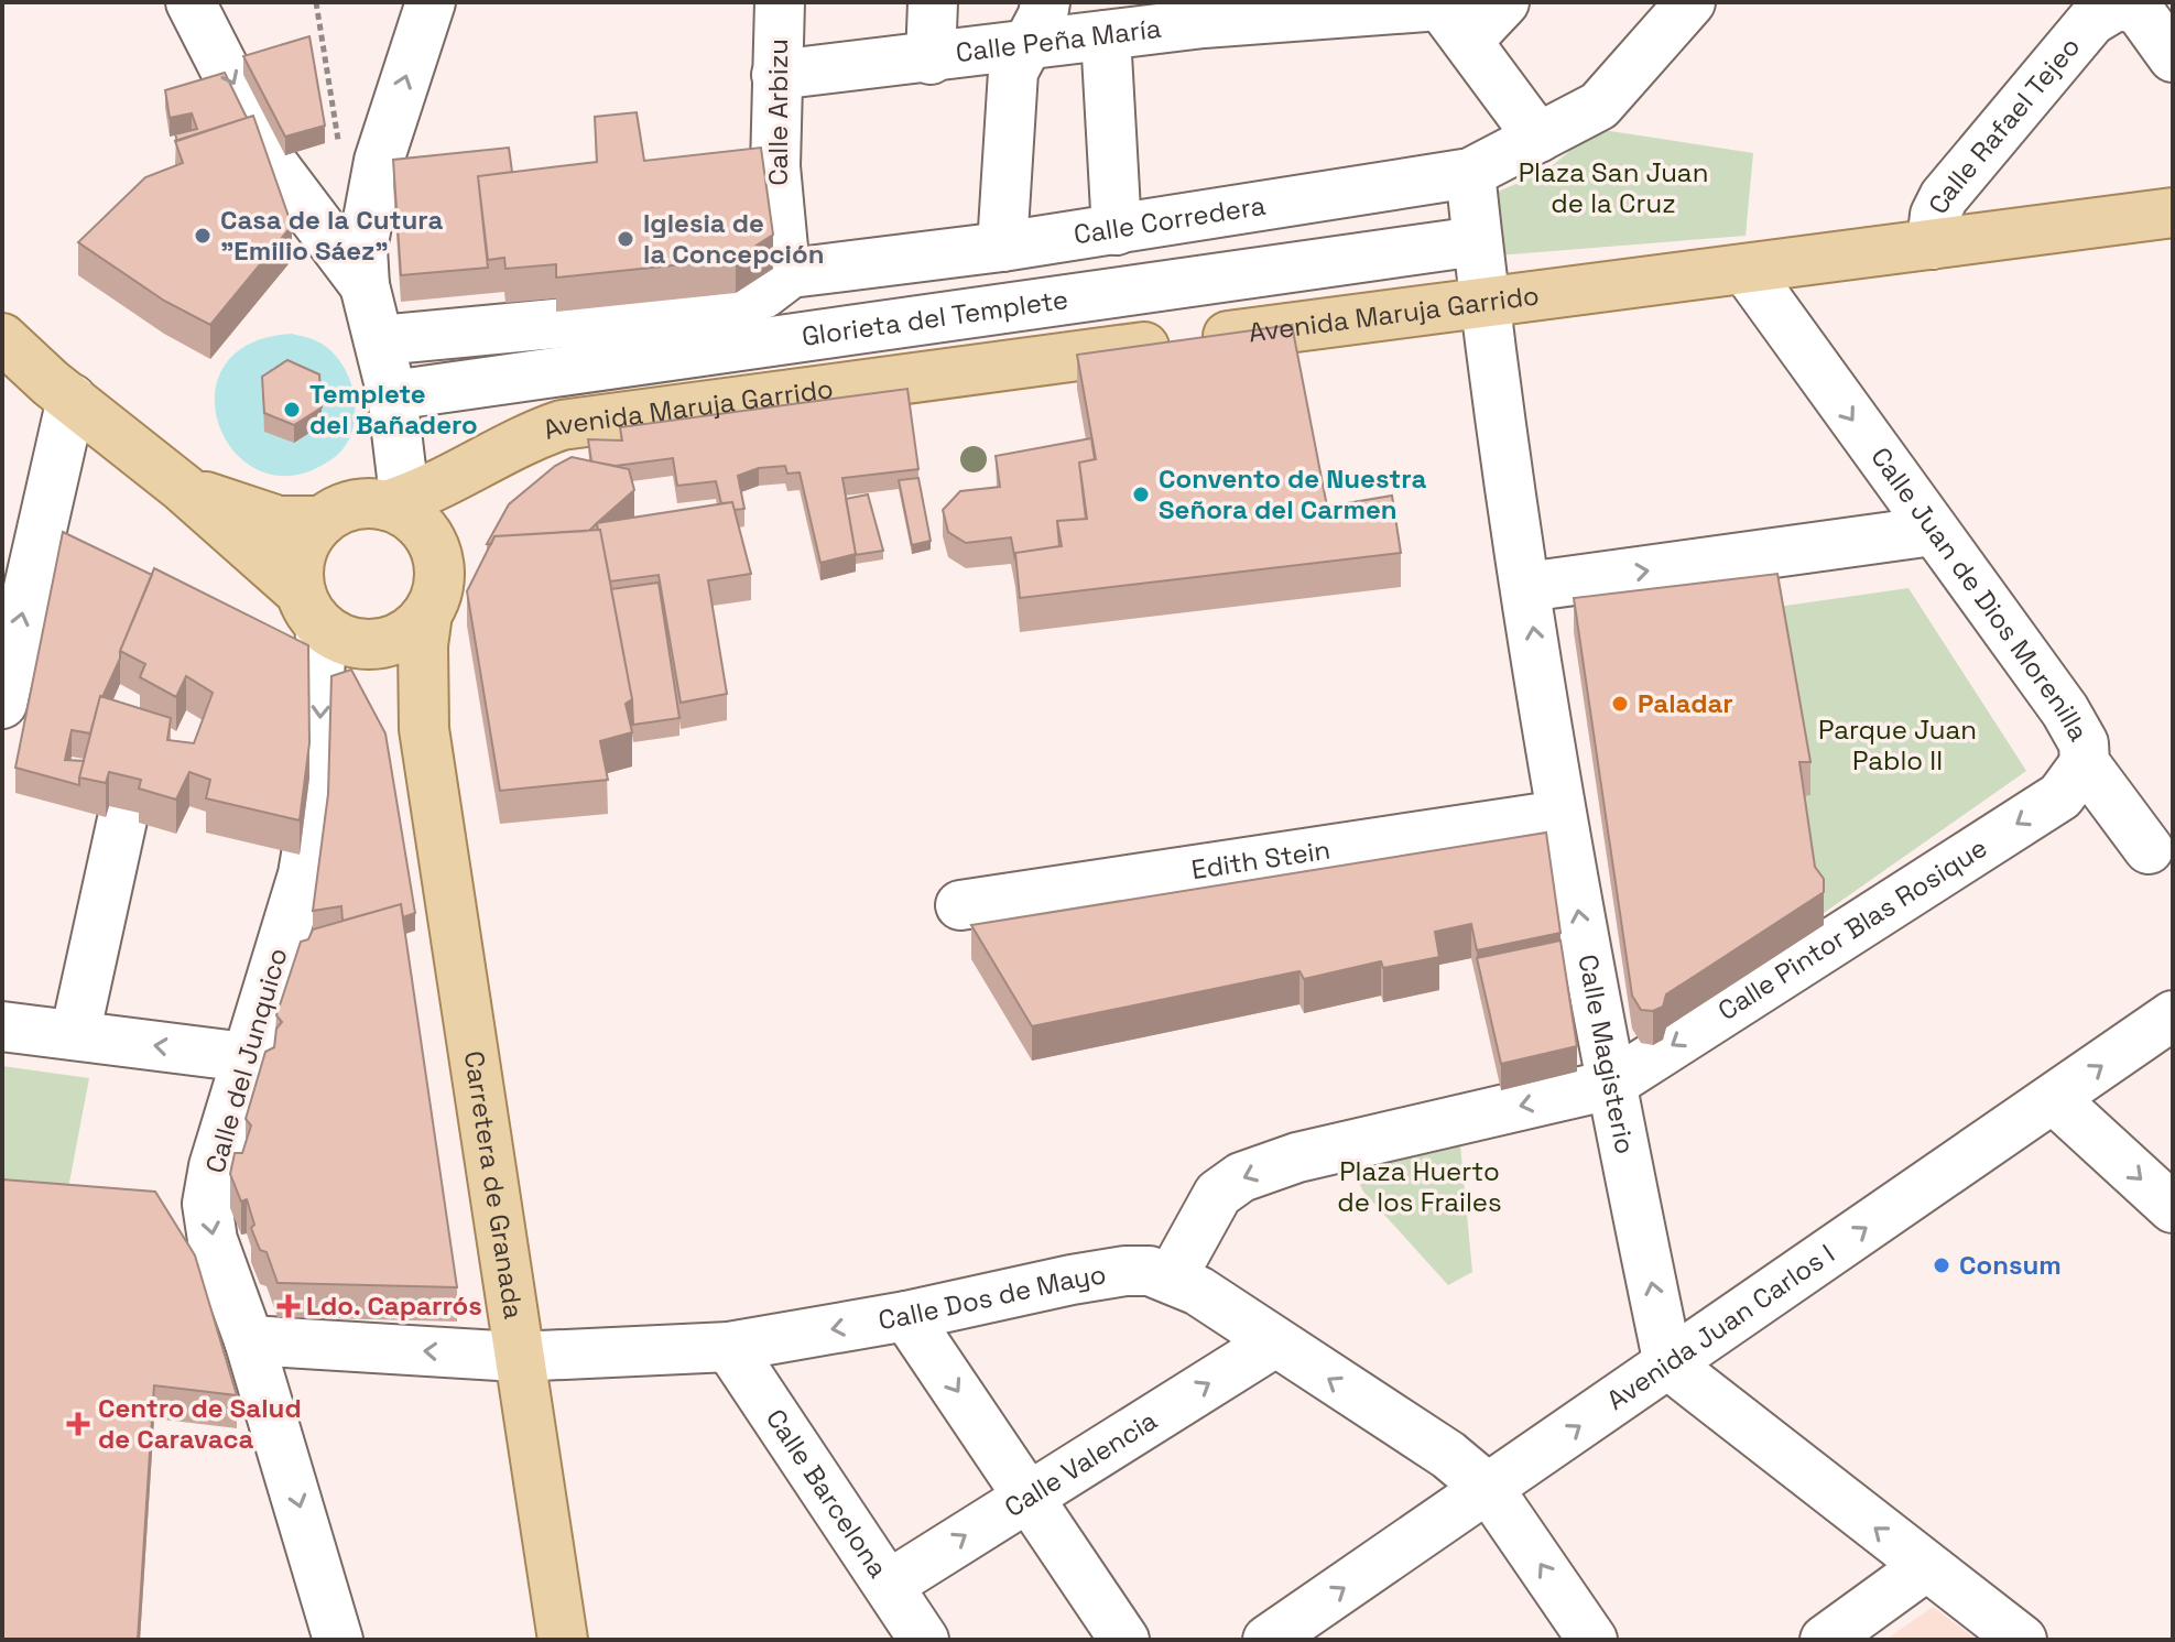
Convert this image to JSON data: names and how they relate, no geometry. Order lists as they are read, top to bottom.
{
  "streets": {
    "main road": ["Avenida Maruja Garrido", "Carretera de Granada"],
    "street": [
      "Calle Peña María",
      "Calle Arbizu",
      "Calle Rafael Tejeo",
      "Calle Corredera",
      "Glorieta del Templete",
      "Calle Juan de Dios Morenilla",
      "Edith Stein",
      "Calle Pintor Blas Rosique",
      "Calle Magisterio",
      "Calle del Junquico",
      "Calle Dos de Mayo",
      "Avenida Juan Carlos I",
      "Calle Valencia",
      "Calle Barcelona"
    ]
  },
  "crossings": [
    ["Calle Peña María", "Calle Arbizu"],
    ["Calle Peña María", "Calle Corredera"],
    ["Calle Arbizu", "Calle Corredera"],
    ["Calle Rafael Tejeo", "Avenida Maruja Garrido"],
    ["Calle Corredera", "Calle Magisterio"],
    ["Avenida Maruja Garrido", "Calle Juan de Dios Morenilla"],
    ["Avenida Maruja Garrido", "Calle Magisterio"],
    ["Avenida Maruja Garrido", "Calle del Junquico"],
    ["Avenida Maruja Garrido", "Carretera de Granada"],
    ["Glorieta del Templete", "Calle Magisterio"],
    ["Calle Juan de Dios Morenilla", "Calle Pintor Blas Rosique"],
    ["Edith Stein", "Calle Magisterio"],
    ["Calle Pintor Blas Rosique", "Calle Magisterio"],
    ["Calle Pintor Blas Rosique", "Calle Dos de Mayo"],
    ["Calle Magisterio", "Avenida Juan Carlos I"],
    ["Calle del Junquico", "Carretera de Granada"],
    ["Calle del Junquico", "Calle Dos de Mayo"],
    ["Carretera de Granada", "Calle Dos de Mayo"],
    ["Calle Dos de Mayo", "Avenida Juan Carlos I"],
    ["Calle Dos de Mayo", "Calle Valencia"],
    ["Calle Dos de Mayo", "Calle Barcelona"],
    ["Calle Valencia", "Calle Barcelona"]
  ],
  "one_way": [
    "Calle Pintor Blas Rosique",
    "Calle Magisterio",
    "Calle Dos de Mayo",
    "Avenida Juan Carlos I",
    "Calle Valencia"
  ],
  "parks": ["Plaza San Juan de la Cruz", "Parque Juan Pablo II", "Plaza Huerto de los Frailes"],
  "places": {
    "other": [
      "Casa de la Cutura \"Emilio Sáez\"",
      "Iglesia de la Concepción",
      "Templete del Bañadero",
      "Convento de Nuestra Señora del Carmen",
      "Paladar",
      "Consum"
    ],
    "health": ["Ldo. Caparrós", "Centro de Salud de Caravaca"]
  }
}
